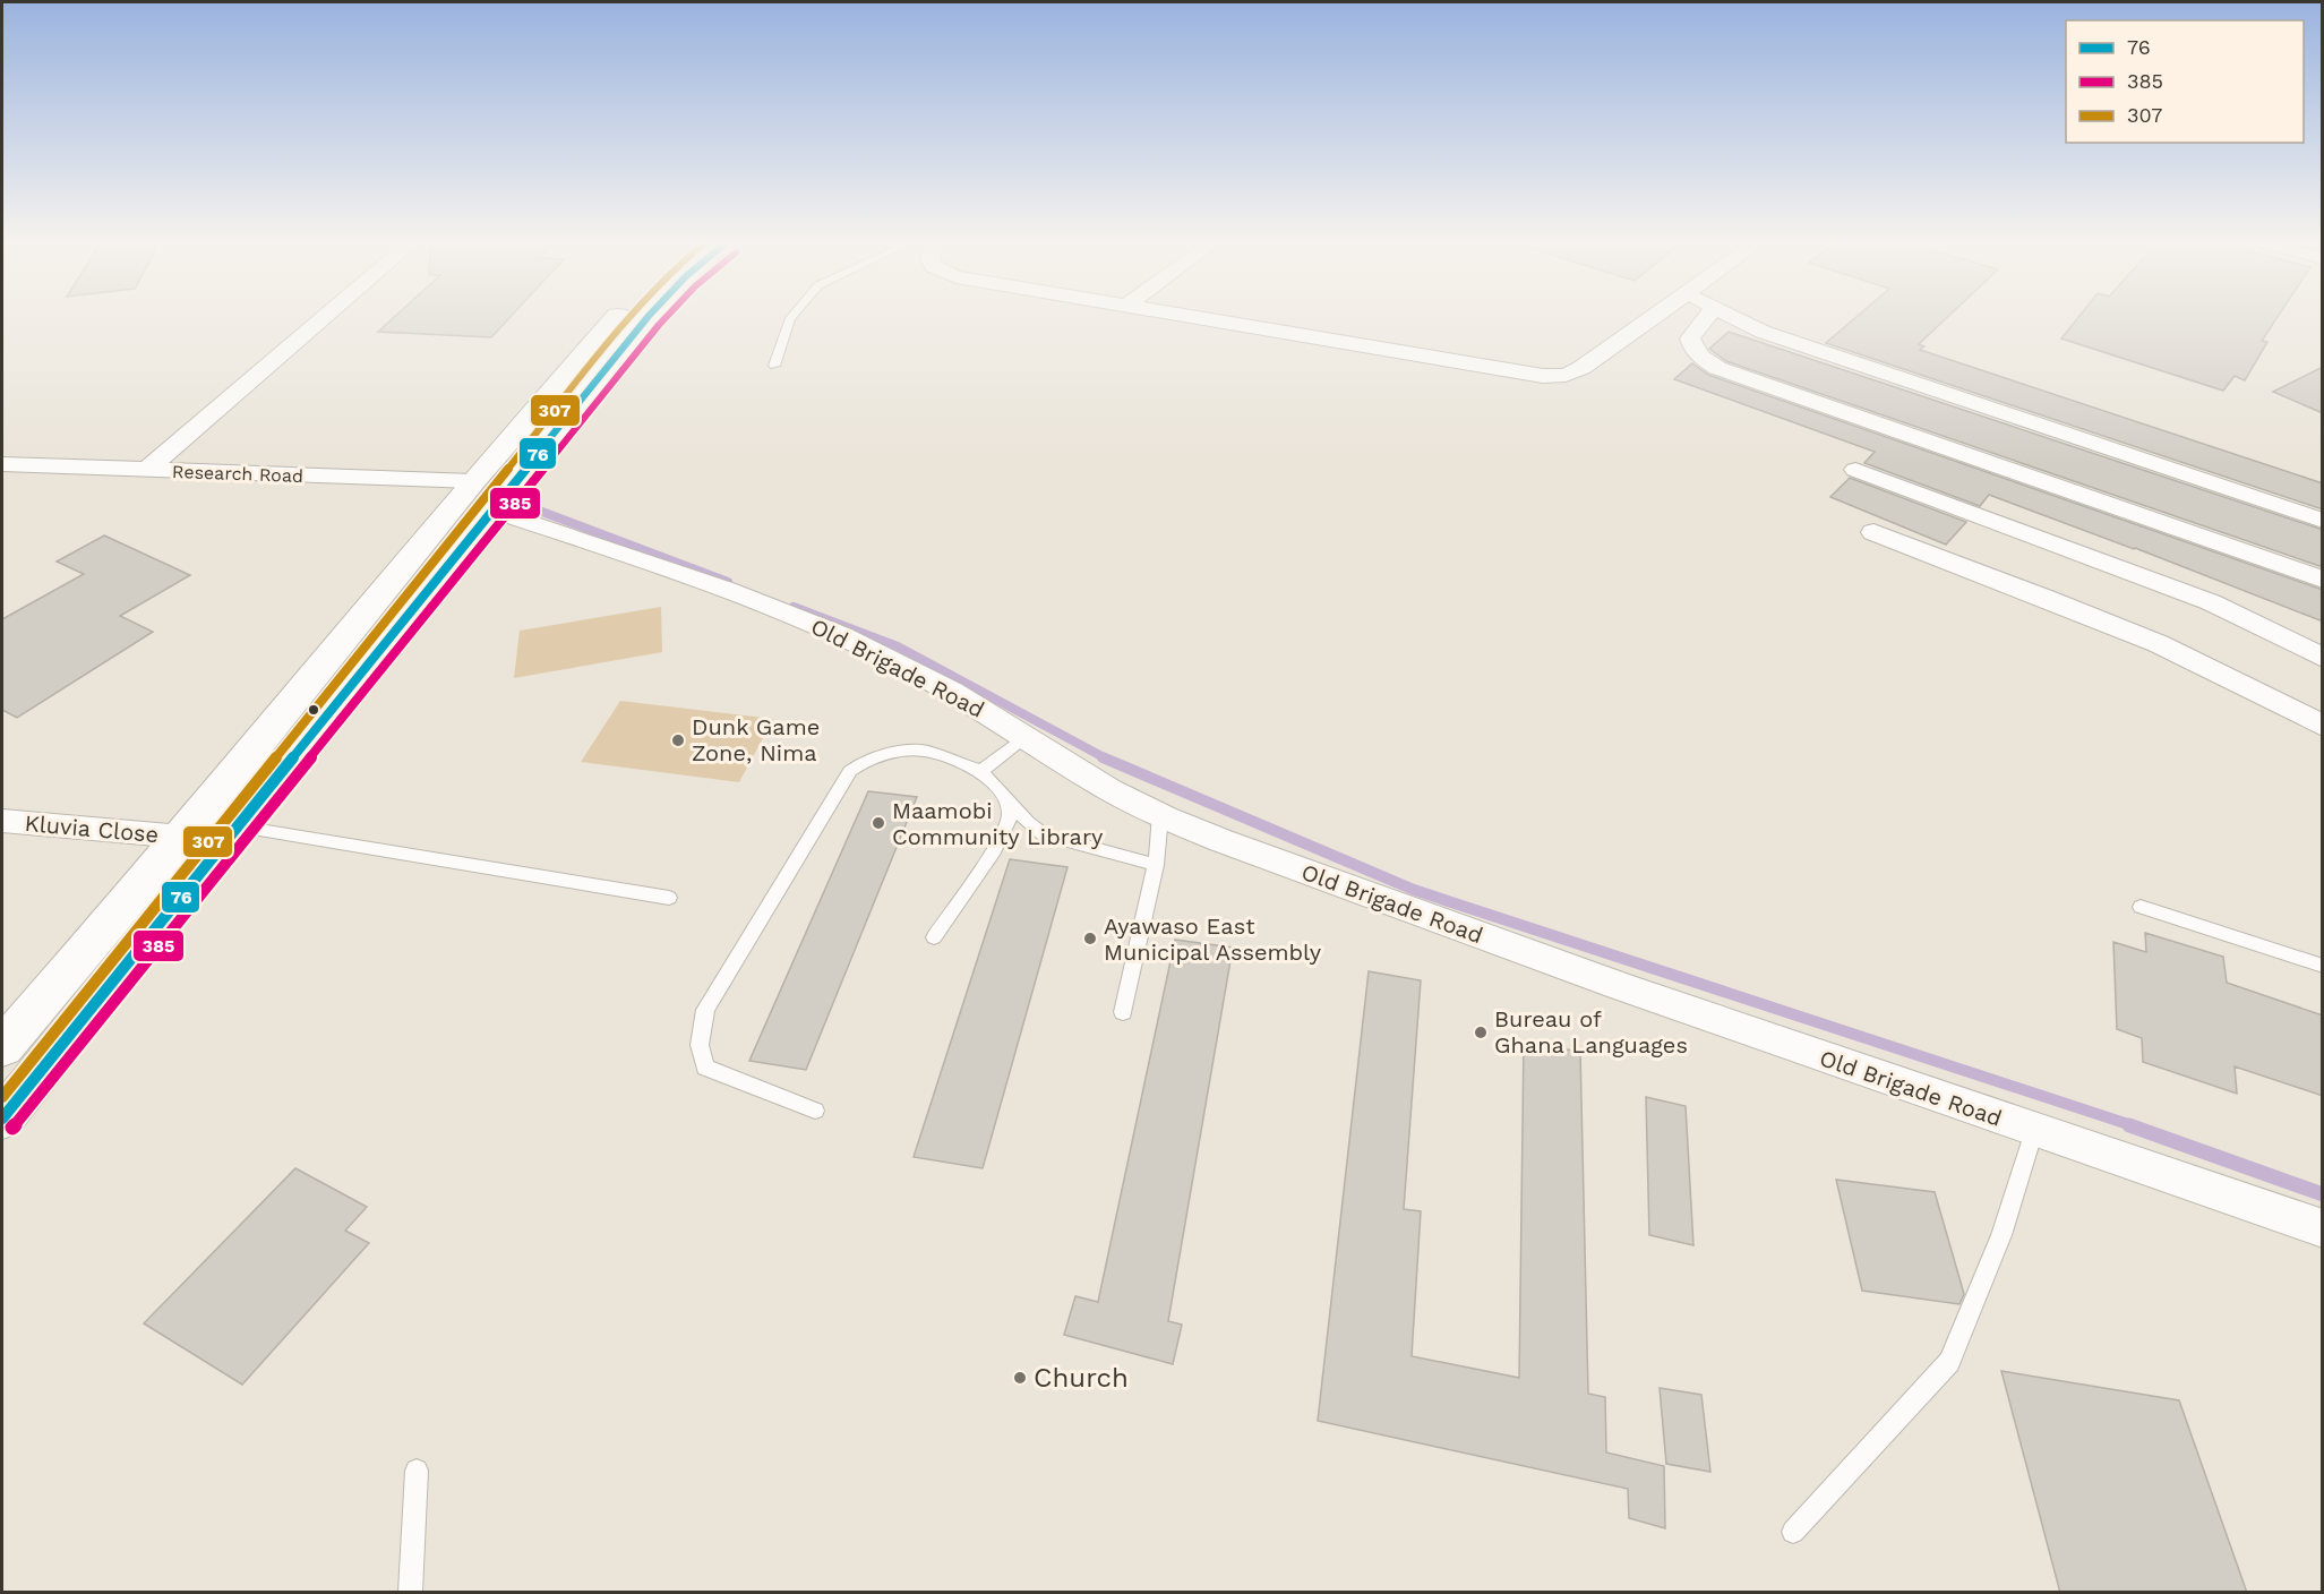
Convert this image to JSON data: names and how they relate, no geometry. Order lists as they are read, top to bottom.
{
  "streets": {
    "street": ["Research Road", "Old Brigade Road", "Kluvia Close"]
  },
  "places": [
    "Dunk Game Zone, Nima",
    "Maamobi Community Library",
    "Ayawaso East Municipal Assembly",
    "Bureau of Ghana Languages",
    "Church"
  ],
  "lines": ["transit line 76", "transit line 385", "transit line 307"],
  "legend": ["76", "385", "307"]
}
